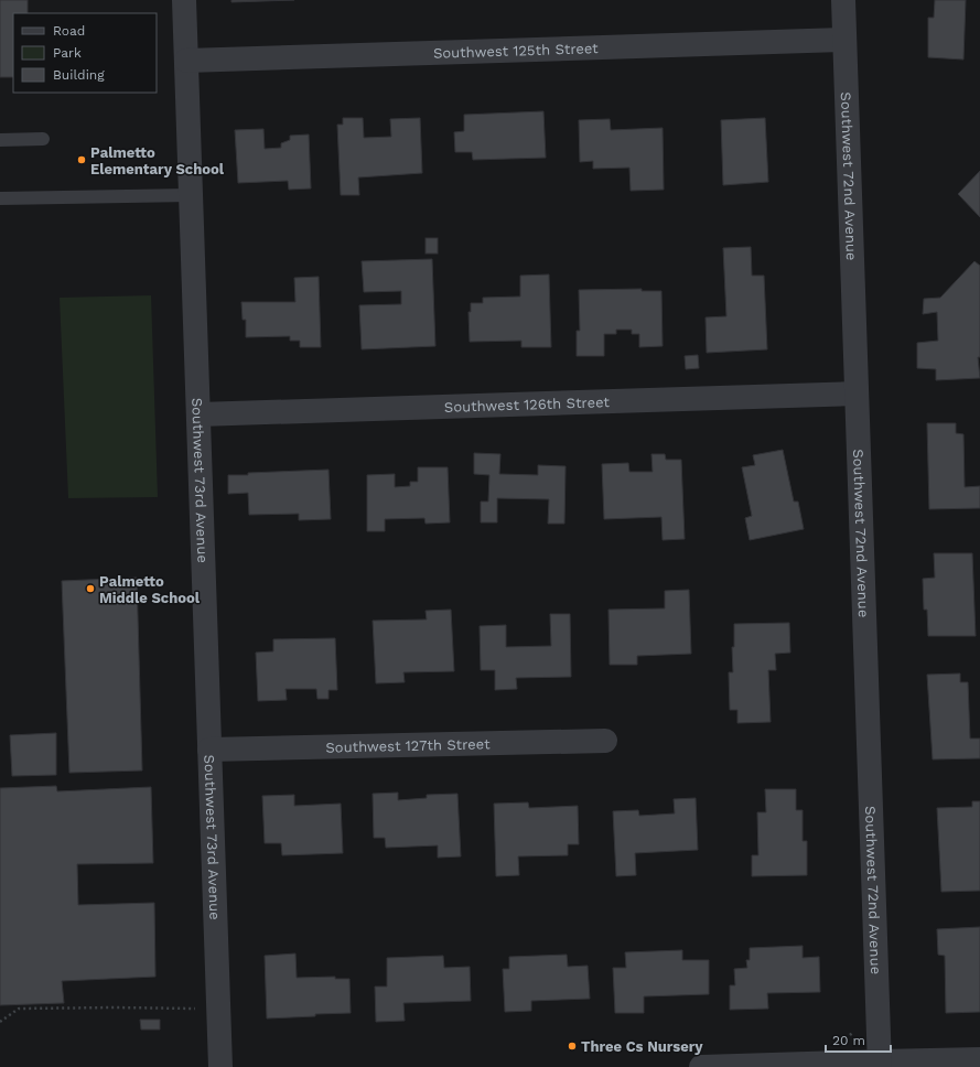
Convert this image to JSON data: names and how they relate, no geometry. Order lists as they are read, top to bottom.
{
  "streets": {
    "street": [
      "Southwest 125th Street",
      "Southwest 72nd Avenue",
      "Southwest 126th Street",
      "Southwest 73rd Avenue",
      "Southwest 127th Street"
    ]
  },
  "crossings": [
    ["Southwest 125th Street", "Southwest 72nd Avenue"],
    ["Southwest 125th Street", "Southwest 73rd Avenue"],
    ["Southwest 72nd Avenue", "Southwest 126th Street"],
    ["Southwest 126th Street", "Southwest 73rd Avenue"],
    ["Southwest 73rd Avenue", "Southwest 127th Street"]
  ],
  "places": ["Palmetto Elementary School", "Palmetto Middle School", "Three Cs Nursery"],
  "legend": ["Road", "Park", "Building"],
  "scale_bar": "20 m"
}
